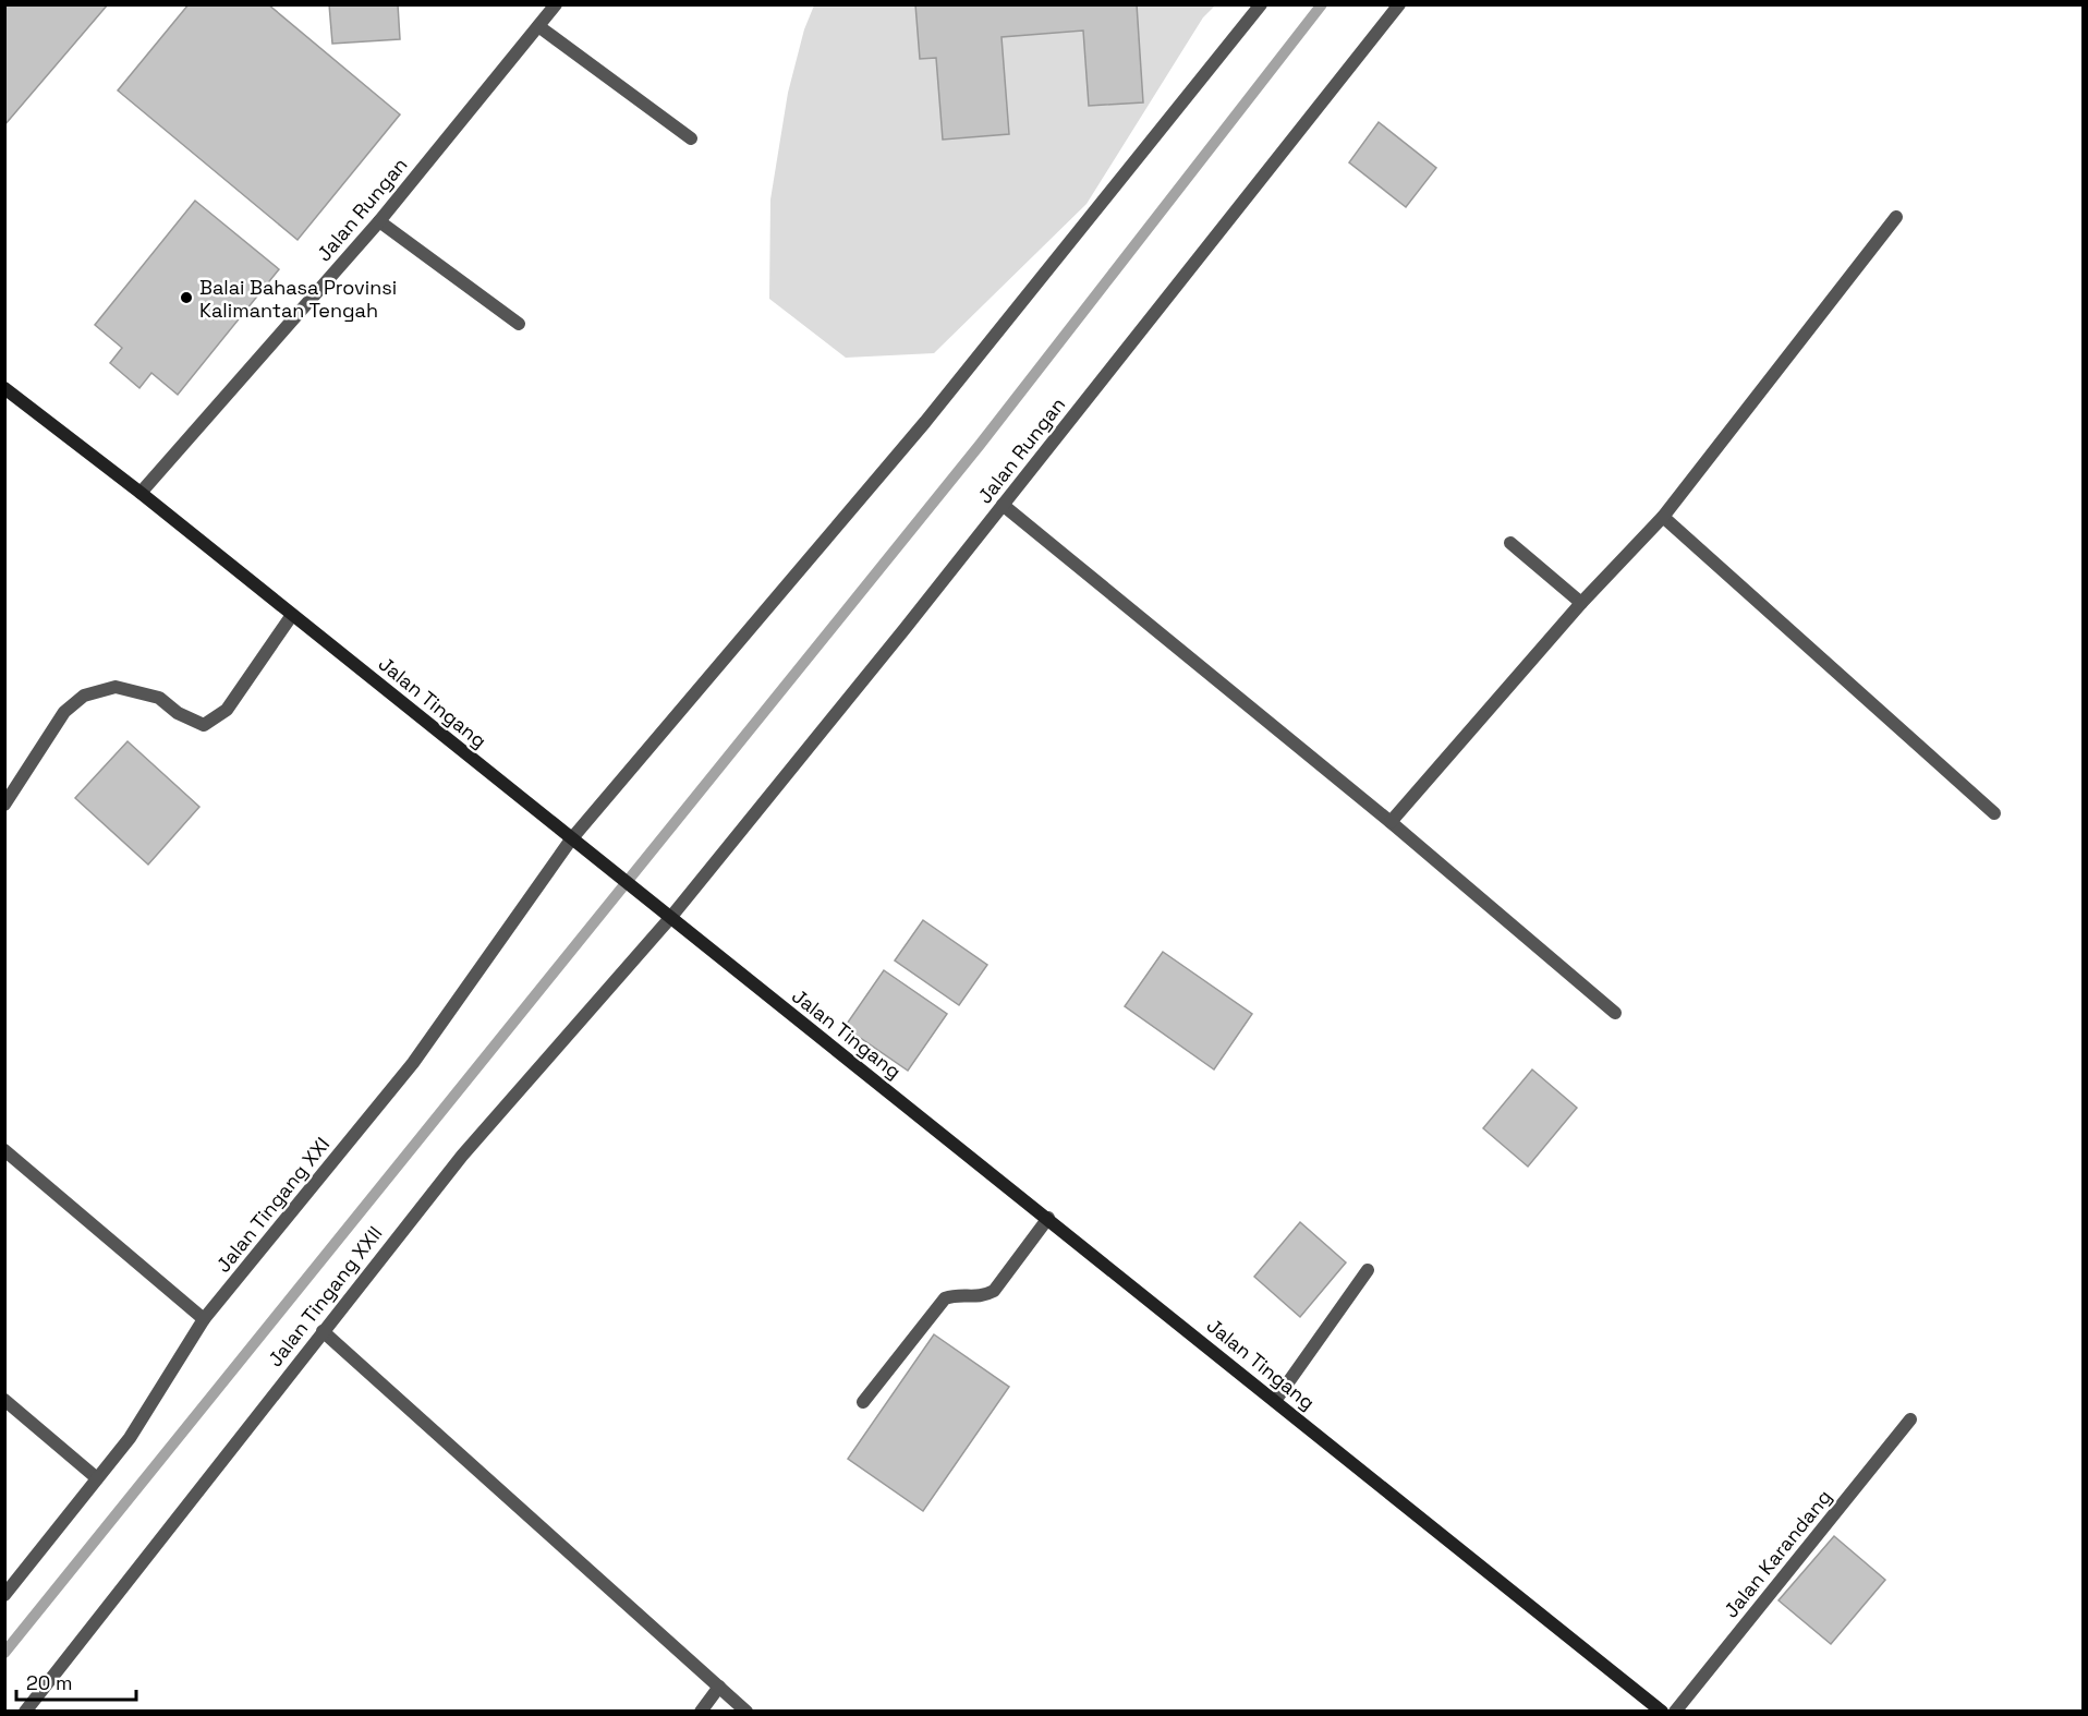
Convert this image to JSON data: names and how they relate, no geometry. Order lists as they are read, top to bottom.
{
  "streets": {
    "main road": ["Jalan Tingang"],
    "street": [
      "Jalan Rungan",
      "Jalan Tingang XXI",
      "Jalan Tingang XXII",
      "Jalan Karandang"
    ]
  },
  "crossings": [
    ["Jalan Rungan", "Jalan Tingang"],
    ["Jalan Rungan", "Jalan Tingang XXII"],
    ["Jalan Tingang", "Jalan Tingang XXI"],
    ["Jalan Tingang", "Jalan Tingang XXII"]
  ],
  "places": ["Balai Bahasa Provinsi Kalimantan Tengah"],
  "scale_bar": "20 m"
}
